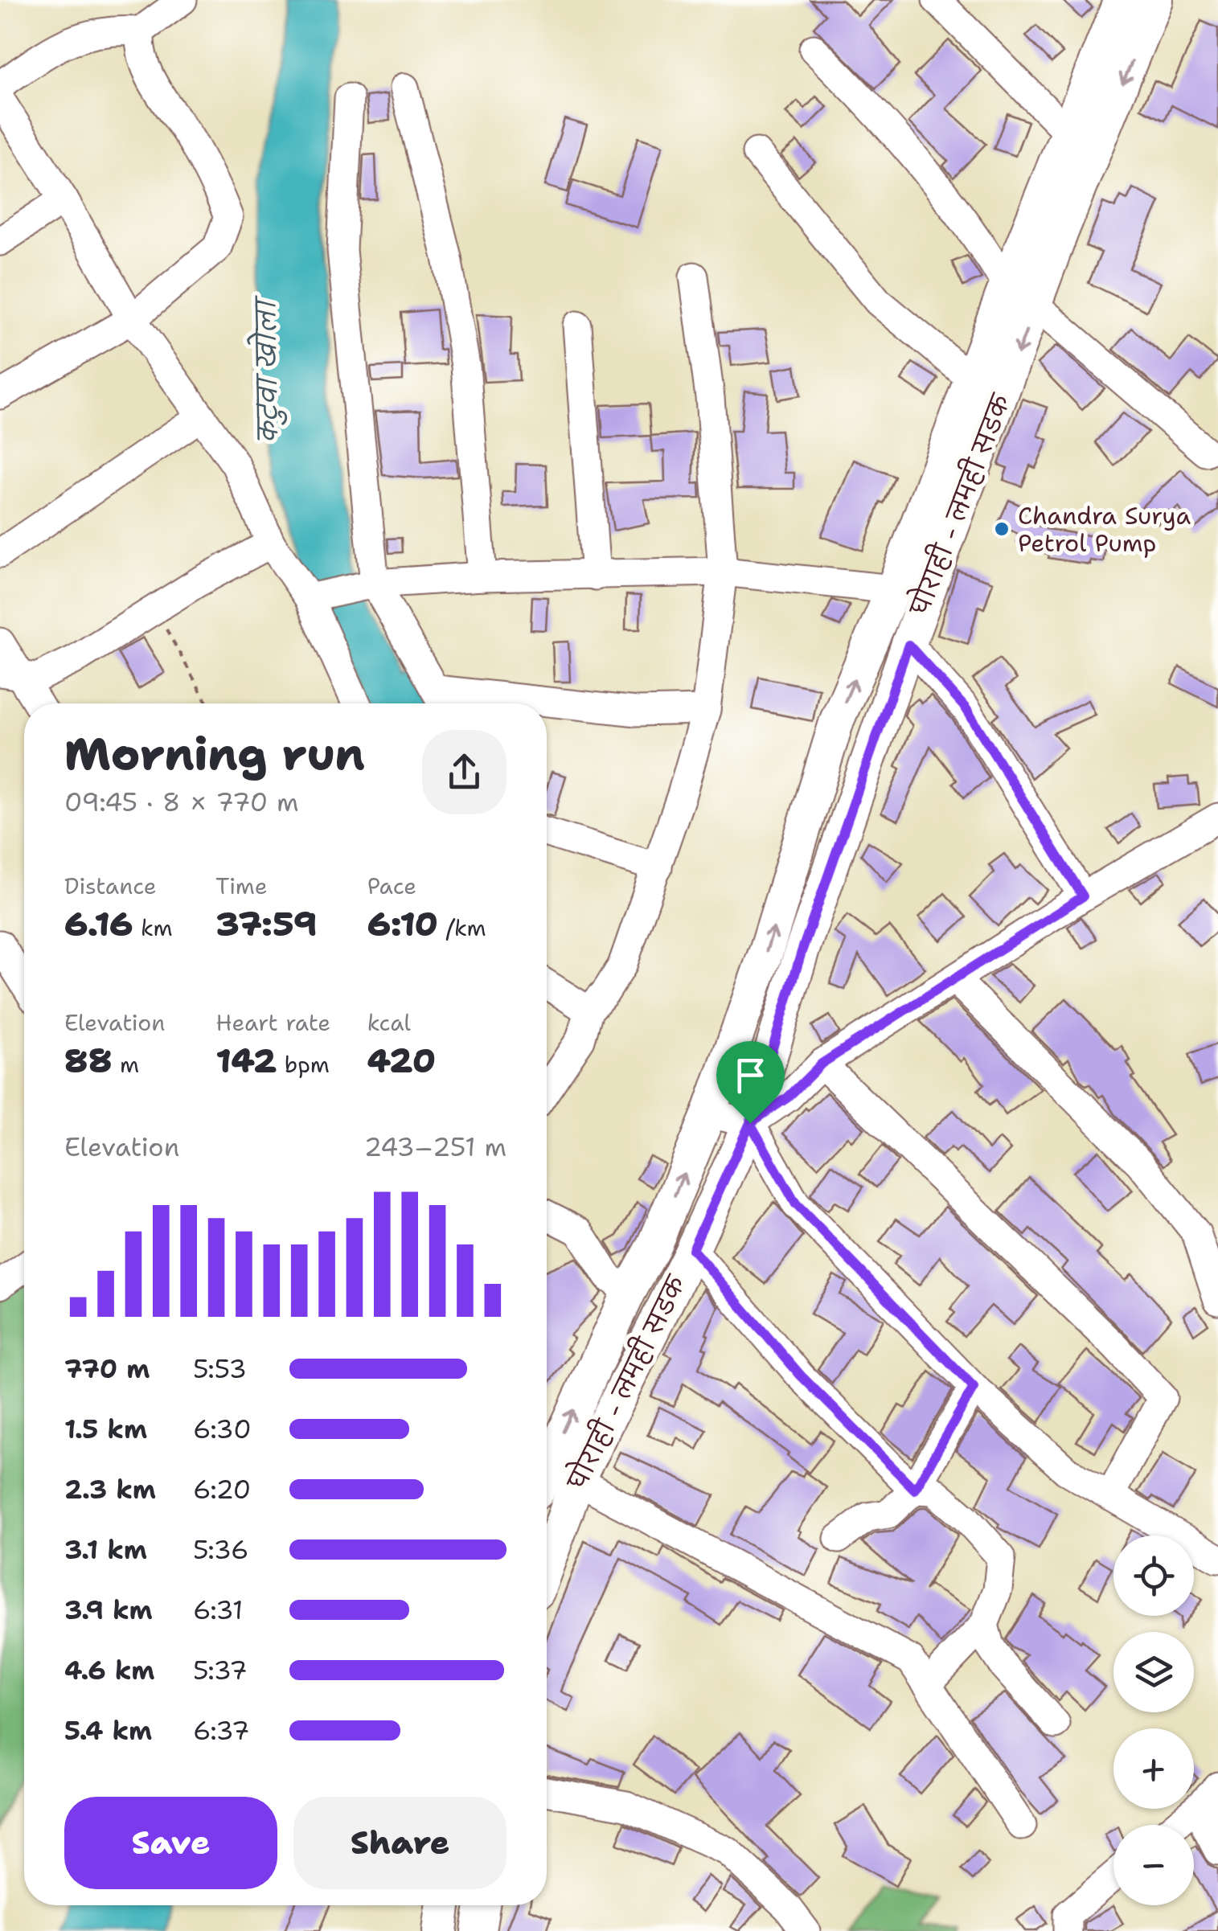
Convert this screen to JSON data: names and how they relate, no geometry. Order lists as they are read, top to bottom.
{
  "streets": {
    "main road": ["घोराही - लमही सडक"]
  },
  "water": ["कटुवा खोला"],
  "places": ["Chandra Surya Petrol Pump"],
  "page": {
    "heading": ["Morning run", "09:45 · 8 × 770 m"],
    "stats": [
      ["Distance", "6.16 km"],
      ["Time", "37:59"],
      ["Pace", "6:10 /km"],
      ["Elevation", "88 m"],
      ["Heart rate", "142 bpm"],
      ["kcal", "420"]
    ],
    "chart": ["Elevation", "243–251 m"],
    "list": [
      {
        "name": "770 m",
        "note": "5:53"
      },
      {
        "name": "1.5 km",
        "note": "6:30"
      },
      {
        "name": "2.3 km",
        "note": "6:20"
      },
      {
        "name": "3.1 km",
        "note": "5:36"
      },
      {
        "name": "3.9 km",
        "note": "6:31"
      },
      {
        "name": "4.6 km",
        "note": "5:37"
      },
      {
        "name": "5.4 km",
        "note": "6:37"
      }
    ],
    "map_buttons": ["+", "−"],
    "buttons": ["Save", "Share"]
  }
}
